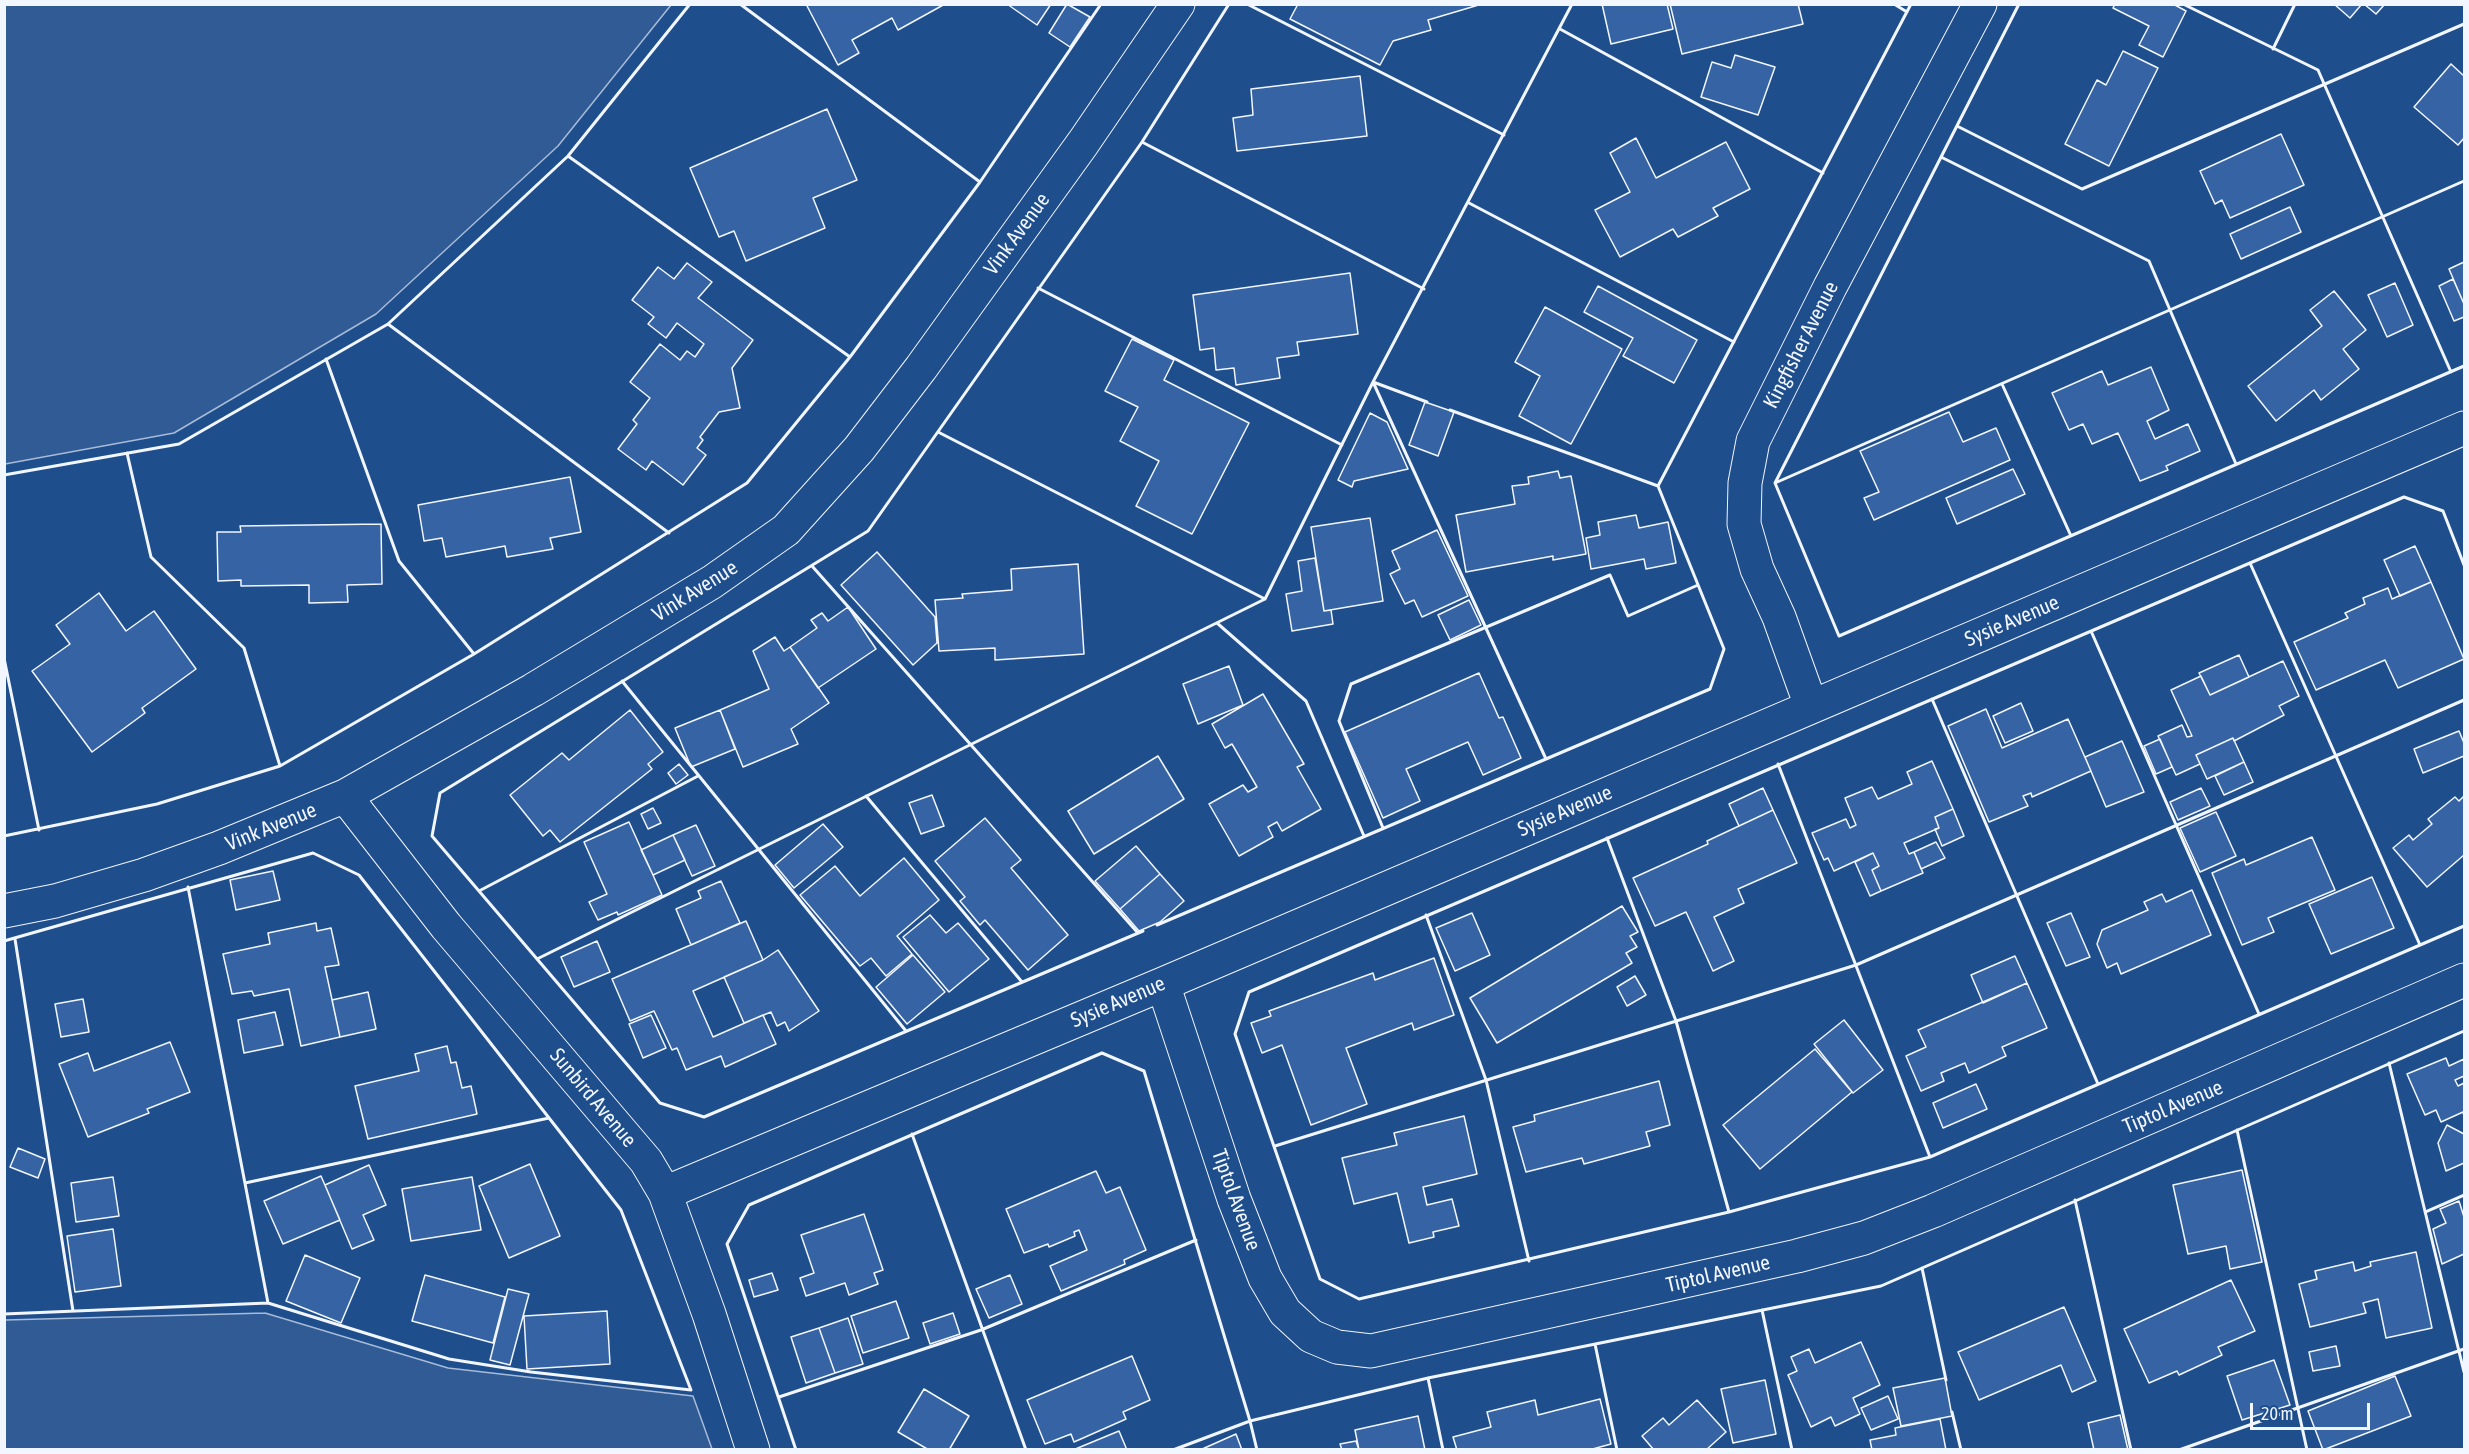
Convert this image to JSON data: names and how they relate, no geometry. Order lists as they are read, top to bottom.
{
  "streets": {
    "street": [
      "Vink Avenue",
      "Kingfisher Avenue",
      "Sysie Avenue",
      "Sunbird Avenue",
      "Tiptol Avenue"
    ]
  },
  "crossings": [
    ["Vink Avenue", "Sunbird Avenue"],
    ["Kingfisher Avenue", "Sysie Avenue"],
    ["Sysie Avenue", "Sunbird Avenue"],
    ["Sysie Avenue", "Tiptol Avenue"]
  ],
  "scale_bar": "20 m"
}
